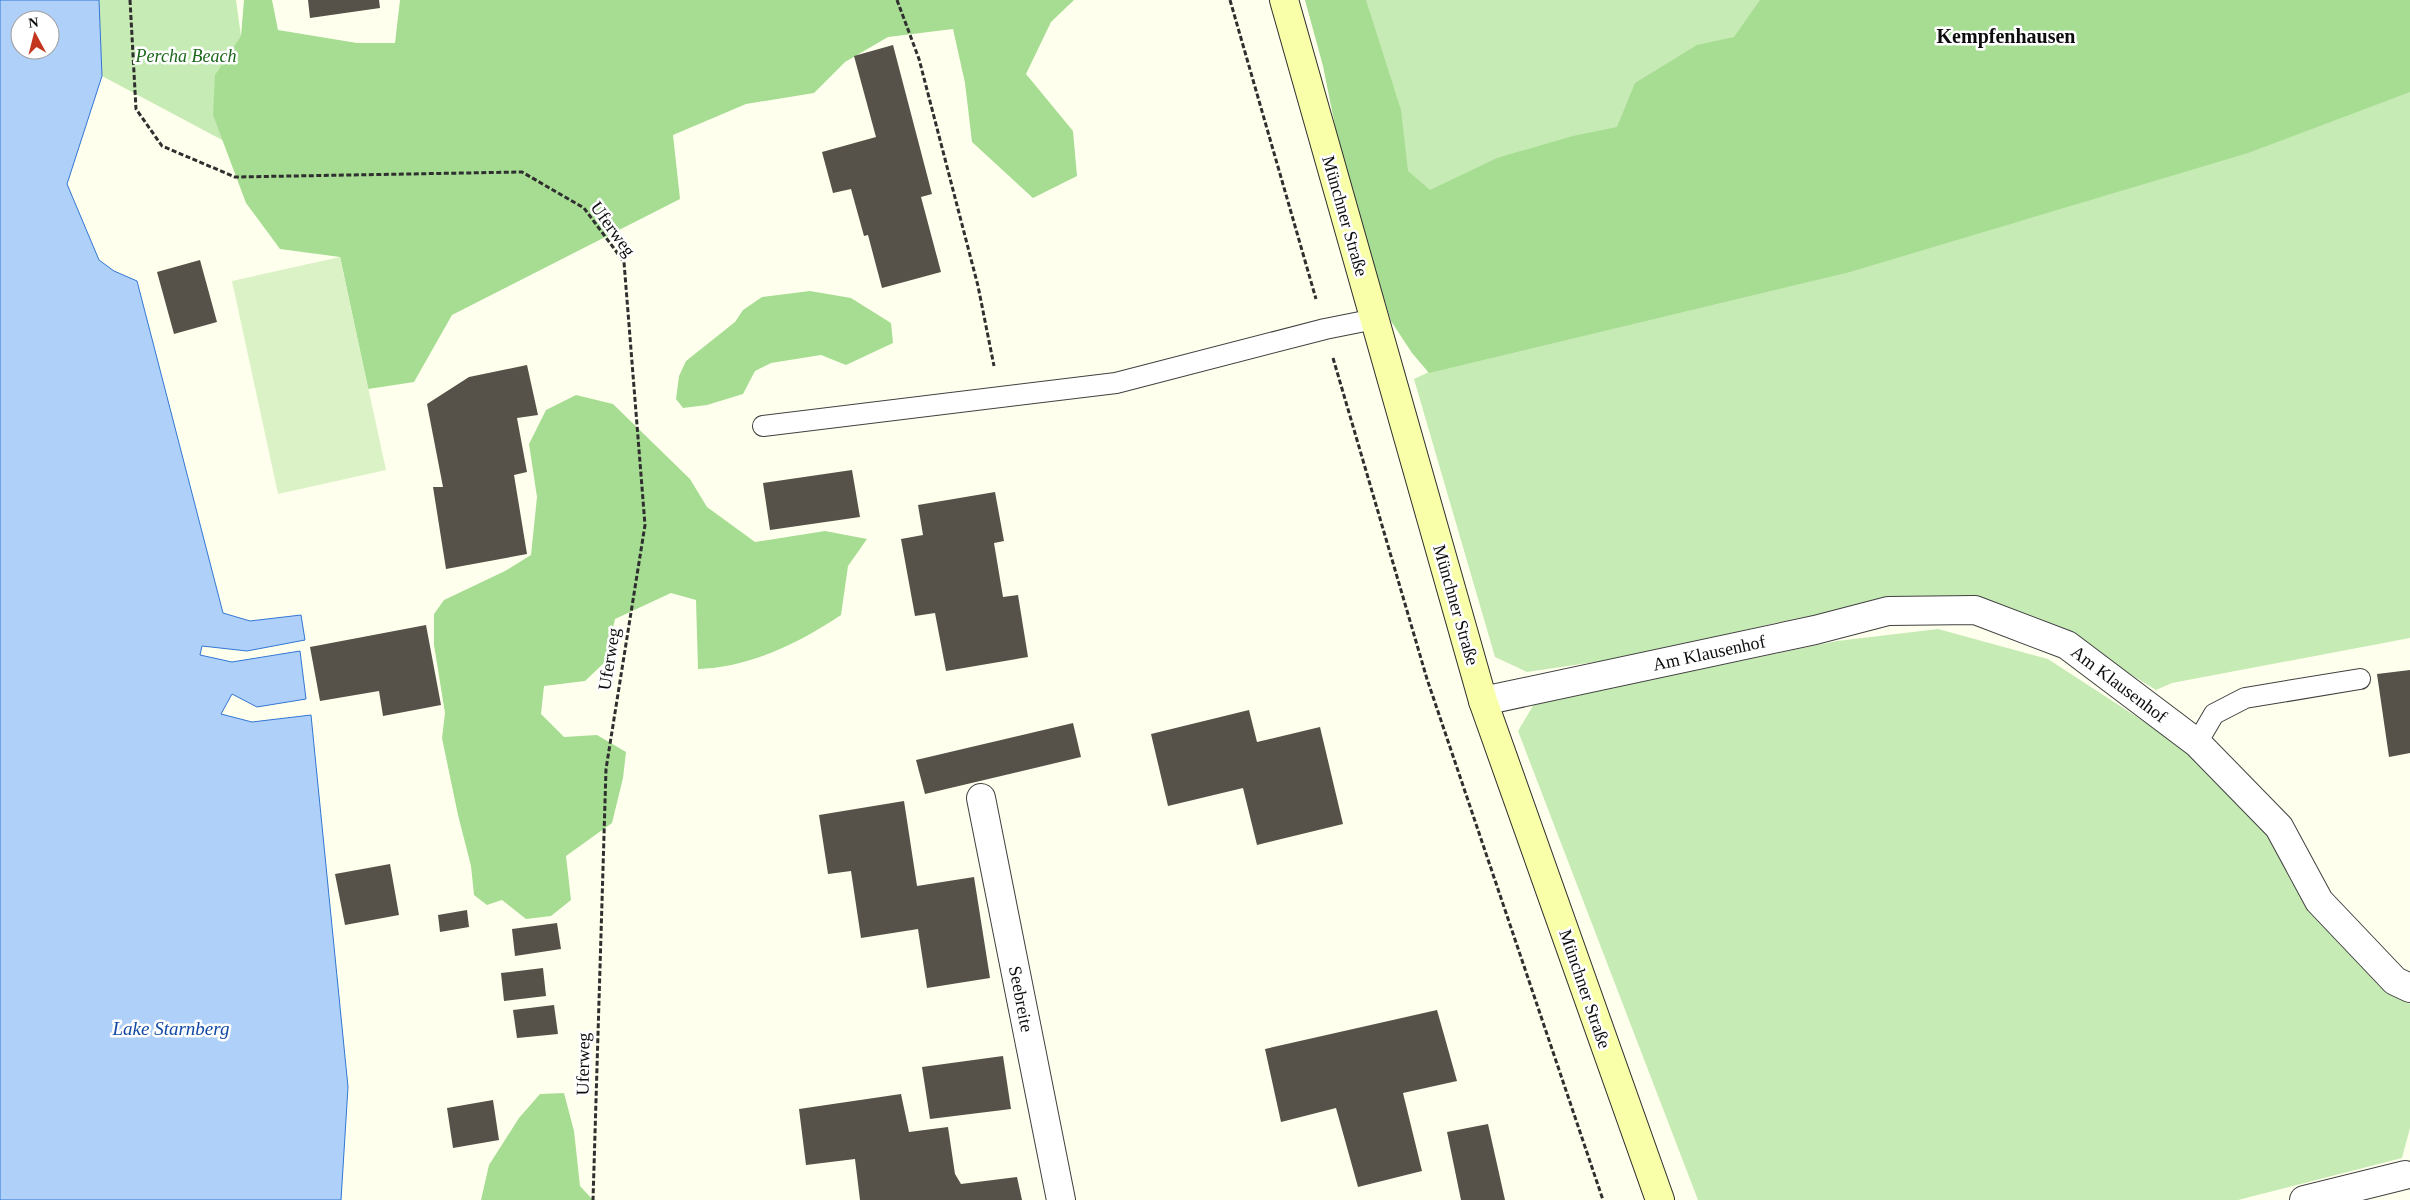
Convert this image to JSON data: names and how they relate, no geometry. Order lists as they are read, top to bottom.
{
  "streets": {
    "main road": ["Münchner Straße"],
    "street": ["Am Klausenhof", "Seebreite"],
    "path": ["Uferweg"]
  },
  "crossings": [
    ["Münchner Straße", "Am Klausenhof"]
  ],
  "districts": ["Kempfenhausen"],
  "water": ["Lake Starnberg"],
  "parks": ["Percha Beach"],
  "north": "top"
}
